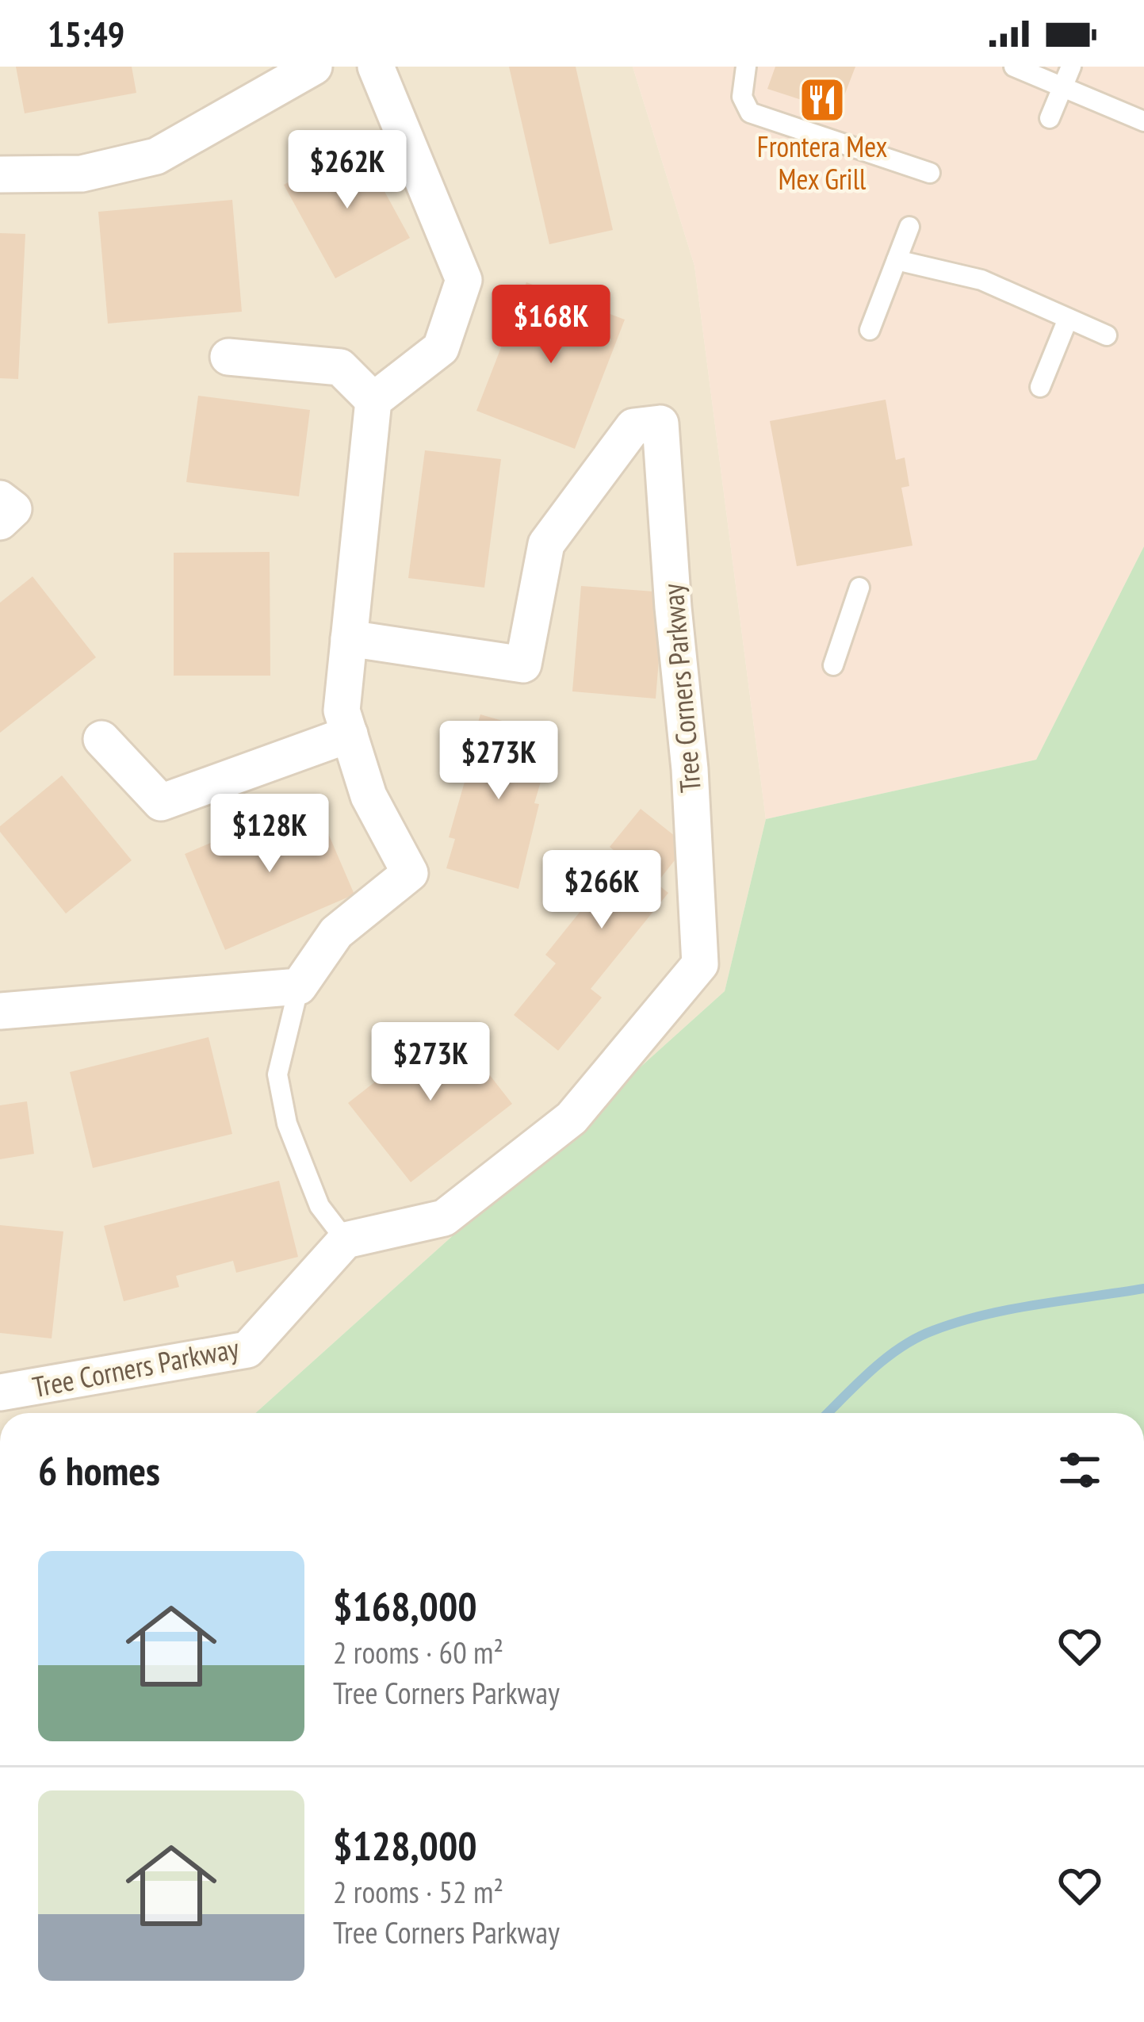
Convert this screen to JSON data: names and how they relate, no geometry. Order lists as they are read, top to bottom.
{
  "streets": {
    "street": ["Tree Corners Parkway"]
  },
  "places": {
    "restaurant": ["Frontera Mex Mex Grill"]
  },
  "page": {
    "status": "15:49",
    "price": [
      "$262K",
      "$168K",
      "$273K",
      "$128K",
      "$266K",
      "$273K"
    ],
    "heading": "6 homes",
    "list": [
      {
        "name": "$168,000",
        "note": "2 rooms · 60 m² · Tree Corners Parkway"
      },
      {
        "name": "$128,000",
        "note": "2 rooms · 52 m² · Tree Corners Parkway"
      }
    ]
  }
}
